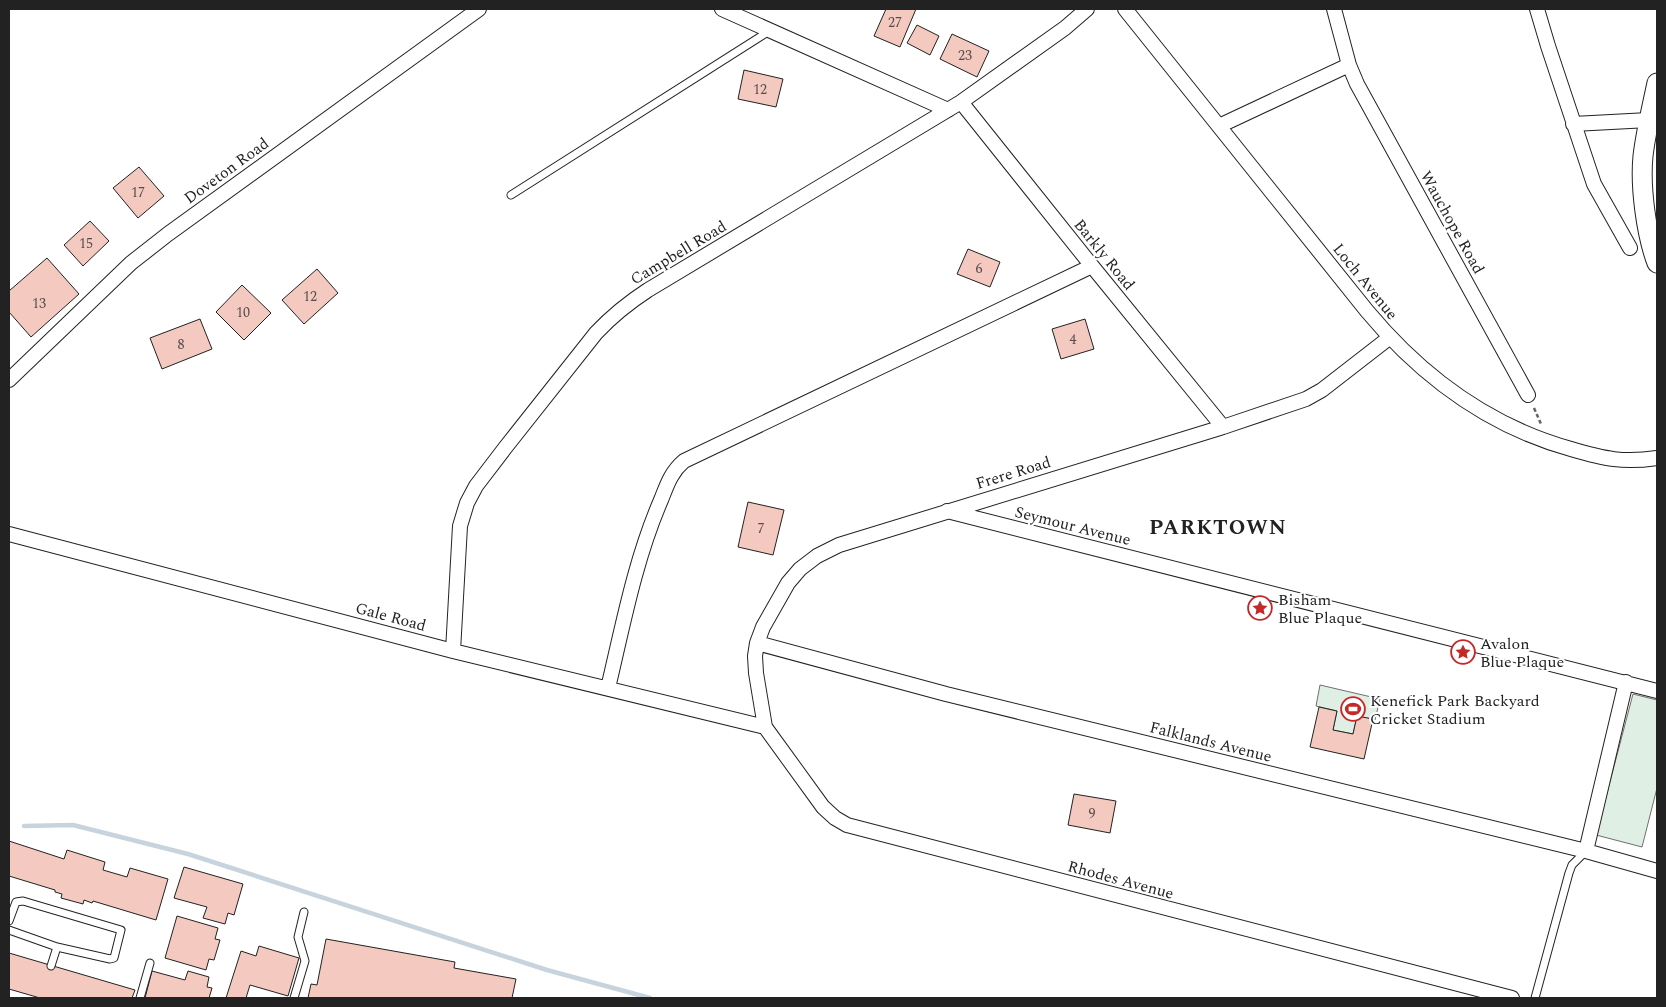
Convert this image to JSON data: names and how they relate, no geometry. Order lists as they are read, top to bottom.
{
  "streets": {
    "street": [
      "Doveton Road",
      "Wauchope Road",
      "Campbell Road",
      "Barkly Road",
      "Loch Avenue",
      "Frere Road",
      "Seymour Avenue",
      "Gale Road",
      "Falklands Avenue",
      "Rhodes Avenue"
    ]
  },
  "crossings": [
    ["Campbell Road", "Barkly Road"],
    ["Campbell Road", "Gale Road"],
    ["Barkly Road", "Frere Road"],
    ["Loch Avenue", "Frere Road"],
    ["Frere Road", "Seymour Avenue"],
    ["Frere Road", "Gale Road"],
    ["Frere Road", "Falklands Avenue"],
    ["Frere Road", "Rhodes Avenue"],
    ["Gale Road", "Rhodes Avenue"]
  ],
  "districts": ["PARKTOWN"],
  "places": {
    "place": ["Bisham Blue Plaque", "Avalon Blue Plaque"],
    "sports": ["Kenefick Park Backyard Cricket Stadium"]
  },
  "house_numbers": [
    "27",
    "23",
    "12",
    "17",
    "15",
    "6",
    "12",
    "13",
    "10",
    "4",
    "8",
    "7",
    "9"
  ]
}
